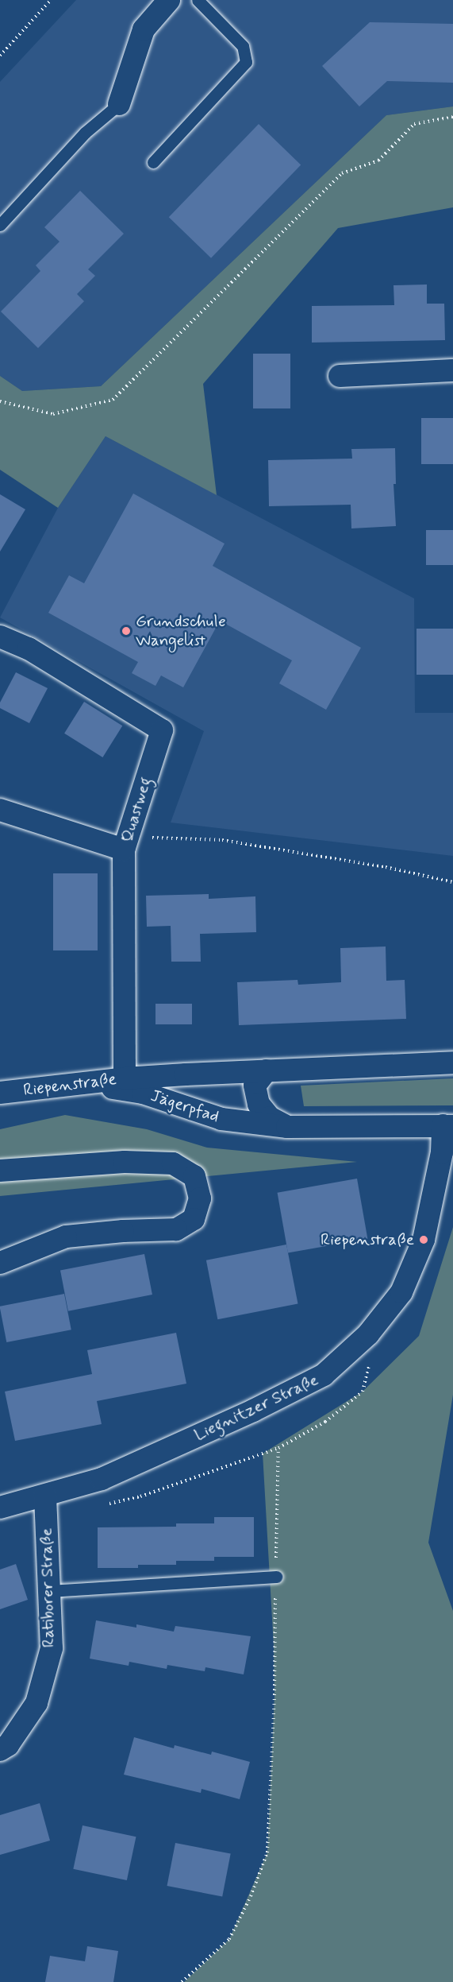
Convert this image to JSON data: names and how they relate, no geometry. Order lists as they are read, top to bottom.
{
  "streets": {
    "street": [
      "Quastweg",
      "Riepenstraße",
      "Jägerpfad",
      "Liegnitzer Straße",
      "Ratiborer Straße"
    ]
  },
  "crossings": [
    ["Quastweg", "Riepenstraße"],
    ["Riepenstraße", "Jägerpfad"],
    ["Jägerpfad", "Liegnitzer Straße"],
    ["Liegnitzer Straße", "Ratiborer Straße"]
  ],
  "places": ["Grundschule Wangelist", "Riepenstraße"]
}
